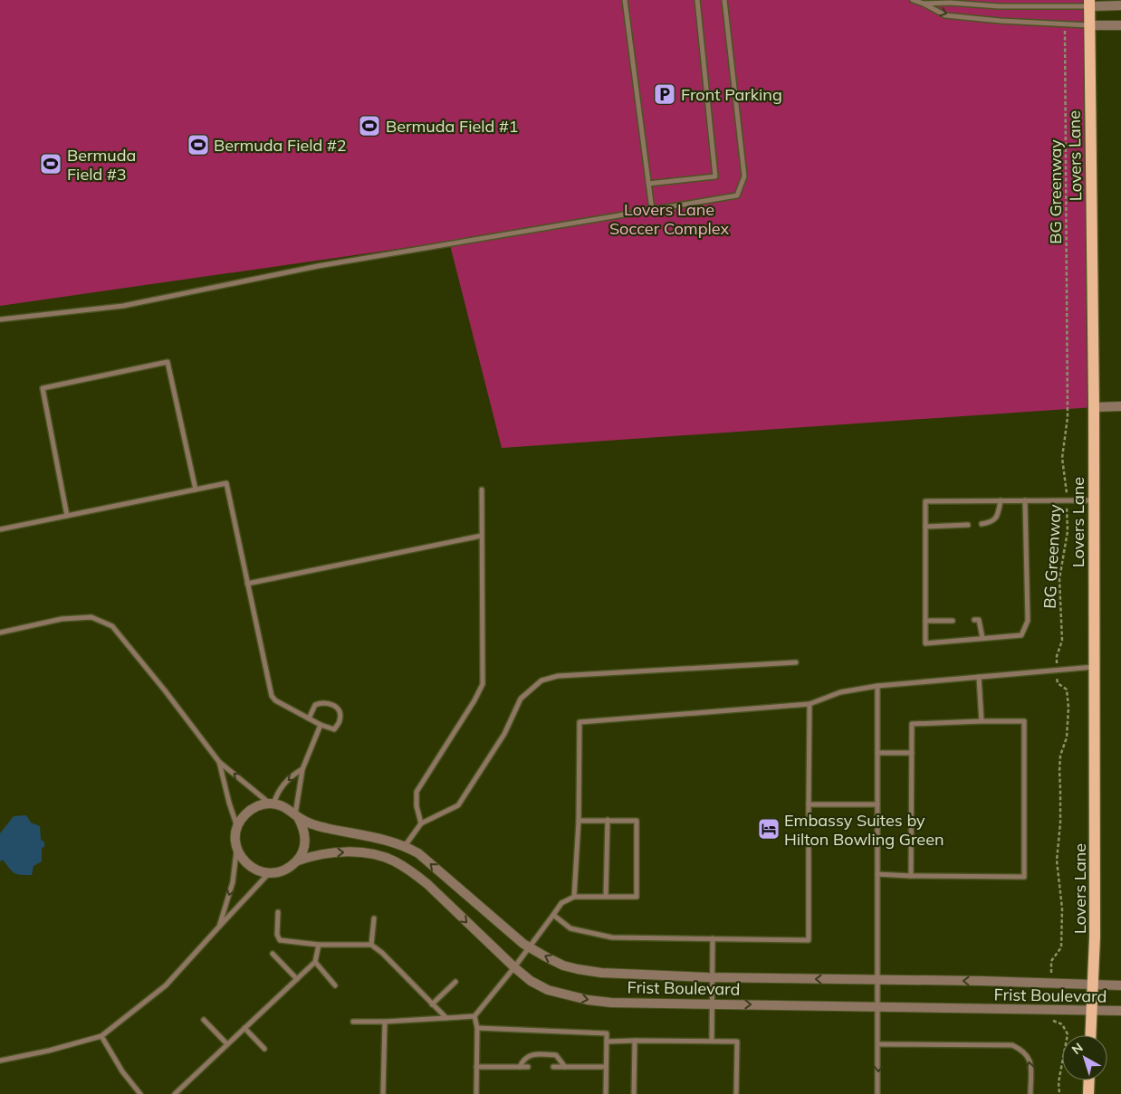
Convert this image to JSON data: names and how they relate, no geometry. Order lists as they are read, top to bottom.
{
  "streets": {
    "main road": ["Lovers Lane"],
    "street": ["Frist Boulevard"],
    "path": ["BG Greenway"]
  },
  "crossings": [
    ["Lovers Lane", "Frist Boulevard"]
  ],
  "parks": ["Lovers Lane Soccer Complex"],
  "places": {
    "parking": ["Front Parking"],
    "sports": ["Bermuda Field #1", "Bermuda Field #2", "Bermuda Field #3"],
    "hotel": ["Embassy Suites by Hilton Bowling Green"]
  },
  "north": "top left"
}
